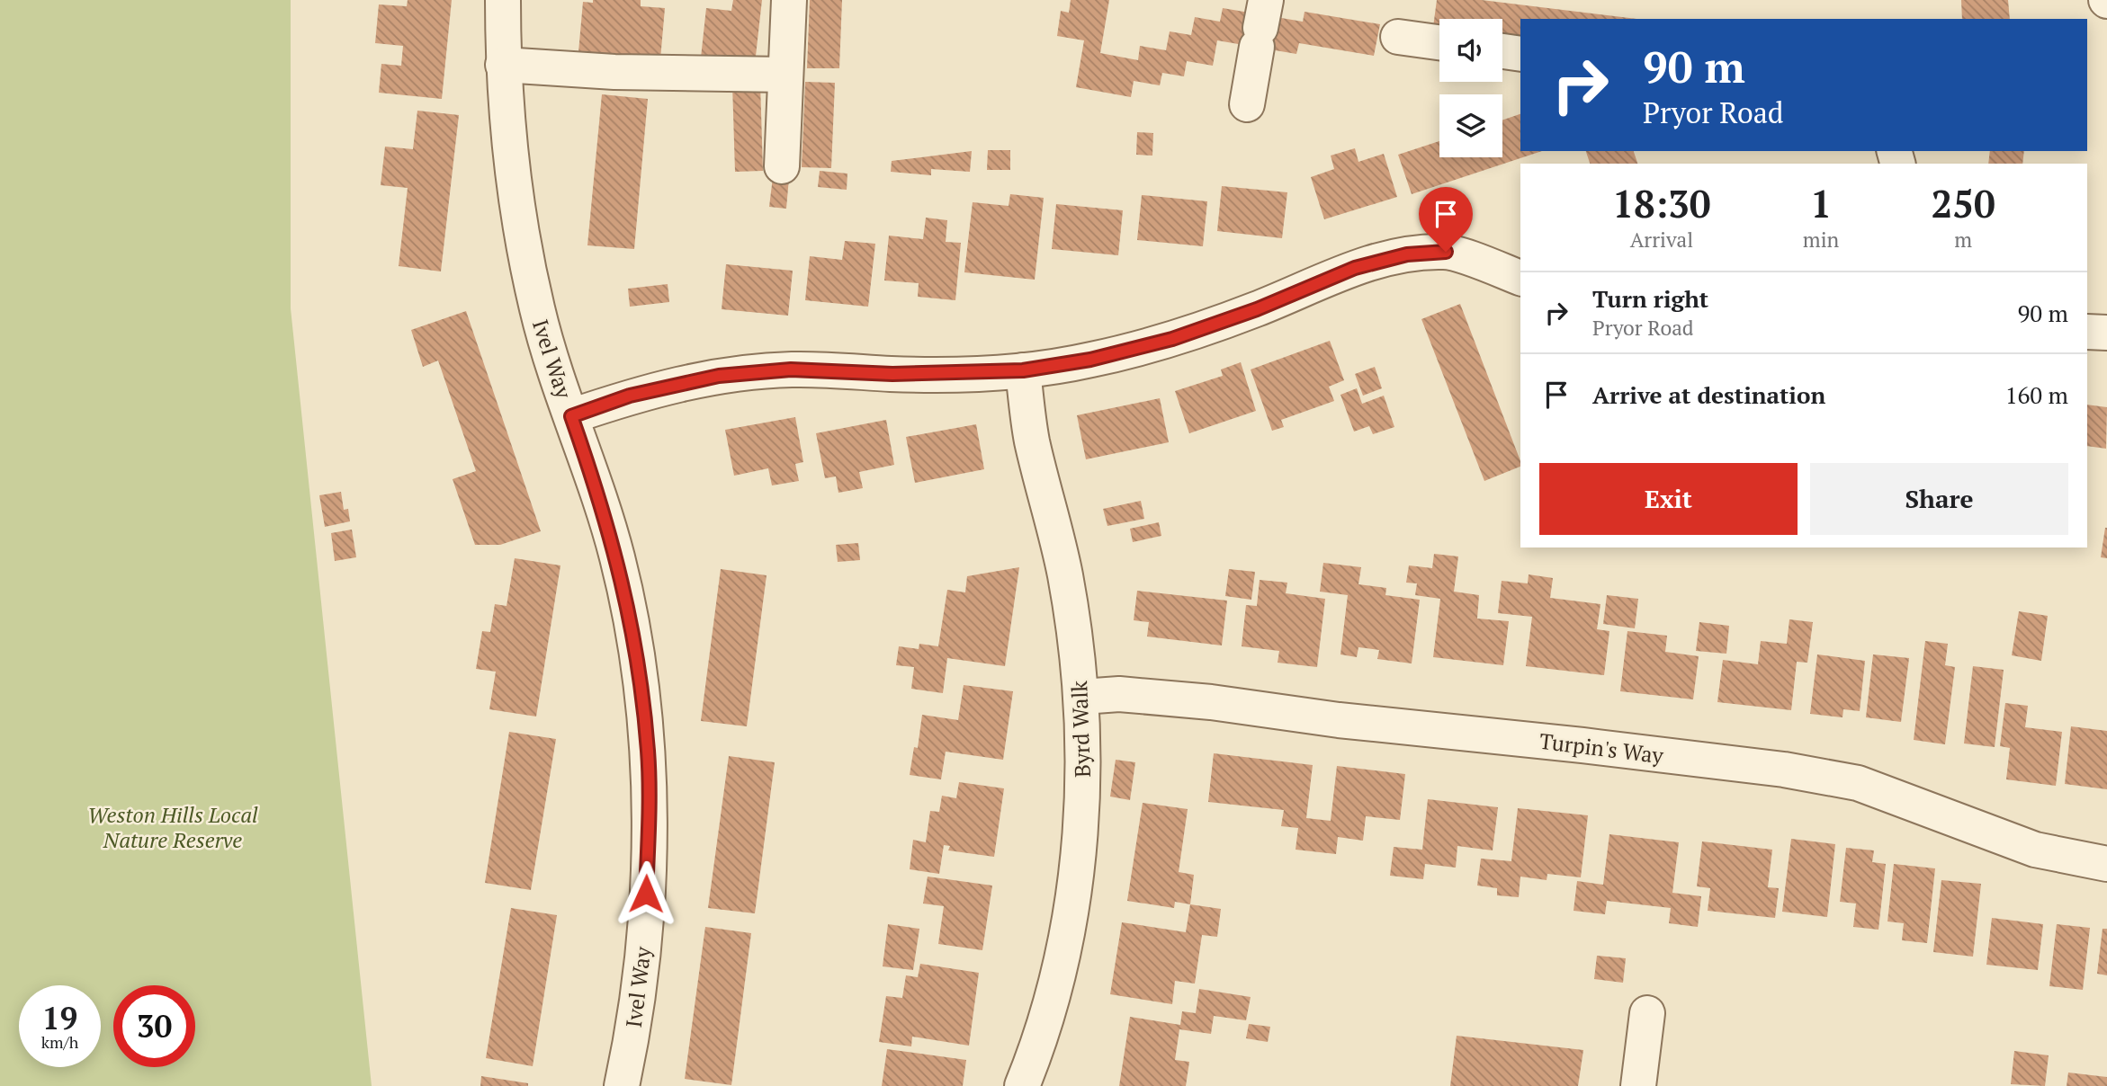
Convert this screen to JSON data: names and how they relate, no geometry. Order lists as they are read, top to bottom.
{
  "streets": {
    "street": ["Ivel Way", "Byrd Walk", "Turpin's Way"]
  },
  "crossings": [
    ["Byrd Walk", "Turpin's Way"]
  ],
  "parks": ["Weston Hills Local Nature Reserve"],
  "page": {
    "turn": ["90 m", "Pryor Road"],
    "eta": [
      "18:30",
      "Arrival",
      "1",
      "min",
      "250",
      "m"
    ],
    "list": [
      {
        "name": "Turn right",
        "note": "Pryor Road",
        "value": "90 m"
      },
      {
        "name": "Arrive at destination",
        "value": "160 m"
      }
    ],
    "buttons": ["Exit", "Share"],
    "speed": "19 km/h",
    "limit": "30"
  }
}
